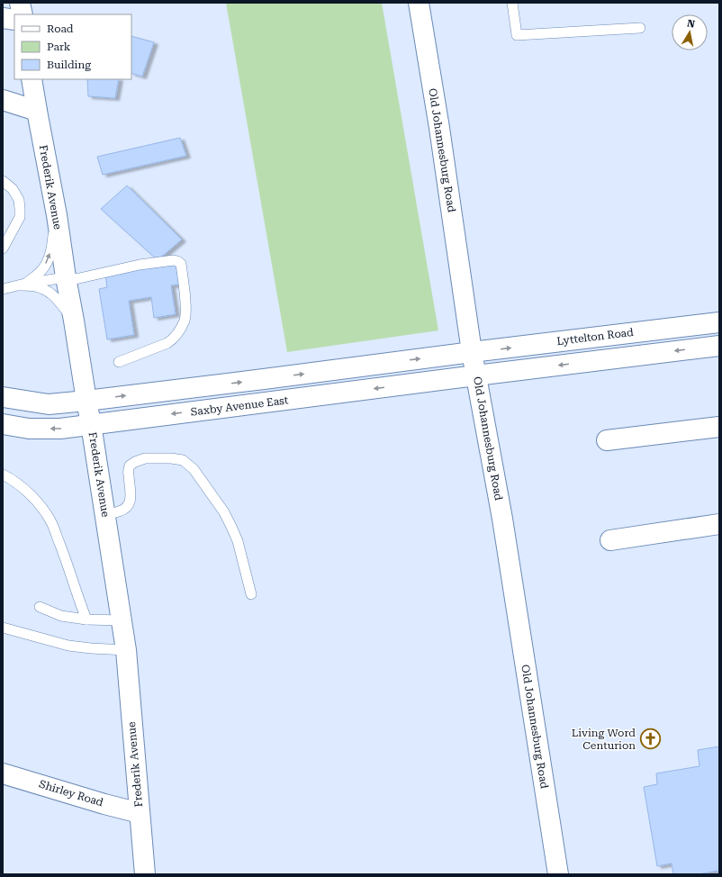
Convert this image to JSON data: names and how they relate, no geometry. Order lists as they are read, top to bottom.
{
  "streets": {
    "street": [
      "Old Johannesburg Road",
      "Frederik Avenue",
      "Lyttelton Road",
      "Saxby Avenue East",
      "Shirley Road"
    ]
  },
  "crossings": [
    ["Old Johannesburg Road", "Lyttelton Road"],
    ["Old Johannesburg Road", "Saxby Avenue East"],
    ["Frederik Avenue", "Saxby Avenue East"],
    ["Frederik Avenue", "Shirley Road"]
  ],
  "places": {
    "church": ["Living Word Centurion"]
  },
  "legend": ["Road", "Park", "Building"],
  "north": "top"
}
